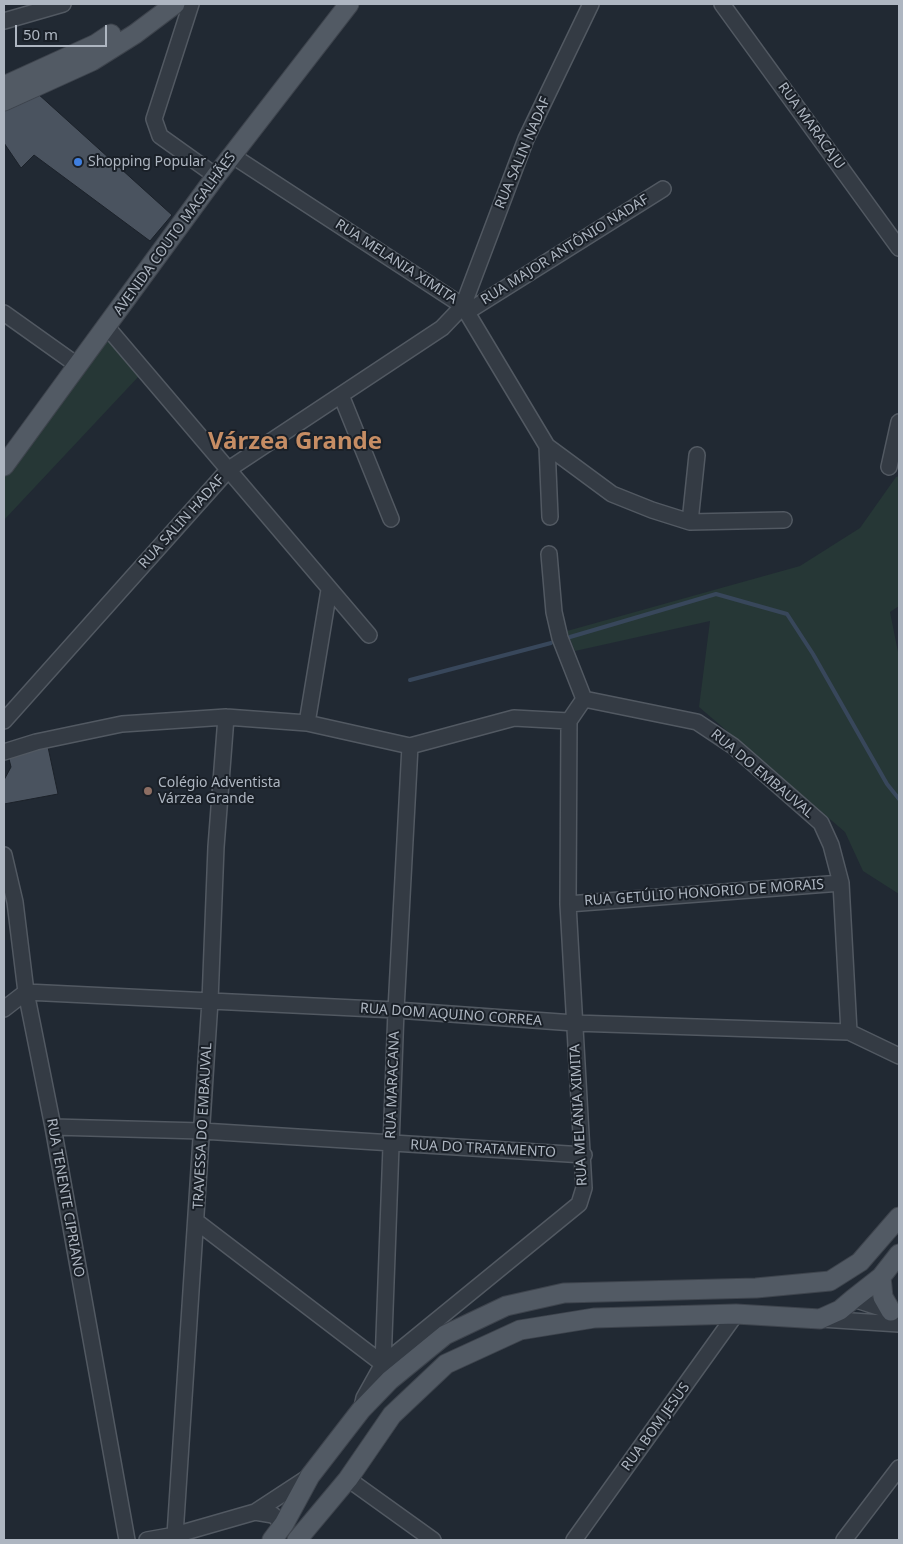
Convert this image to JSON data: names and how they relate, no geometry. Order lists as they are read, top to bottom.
{
  "streets": {
    "main road": ["AVENIDA COUTO MAGALHÃES"],
    "street": [
      "RUA MARACAJU",
      "RUA SALIN NADAF",
      "RUA MAJOR ANTÔNIO NADAF",
      "RUA MELANIA XIMITA",
      "RUA SALIN HADAF",
      "RUA DO EMBAUVAL",
      "RUA GETÚLIO HONORIO DE MORAIS",
      "RUA DOM AQUINO CORREA",
      "RUA MARACANA",
      "TRAVESSA DO EMBAUVAL",
      "RUA DO TRATAMENTO",
      "RUA TENENTE CIPRIANO",
      "RUA BOM JESUS"
    ]
  },
  "crossings": [
    ["RUA SALIN NADAF", "RUA MAJOR ANTÔNIO NADAF"],
    ["RUA SALIN NADAF", "RUA MELANIA XIMITA"],
    ["RUA SALIN NADAF", "RUA SALIN HADAF"],
    ["AVENIDA COUTO MAGALHÃES", "RUA MELANIA XIMITA"],
    ["RUA MAJOR ANTÔNIO NADAF", "RUA MELANIA XIMITA"],
    ["RUA MAJOR ANTÔNIO NADAF", "RUA SALIN HADAF"],
    ["RUA MELANIA XIMITA", "RUA SALIN HADAF"],
    ["RUA MELANIA XIMITA", "RUA GETÚLIO HONORIO DE MORAIS"],
    ["RUA MELANIA XIMITA", "RUA DOM AQUINO CORREA"],
    ["RUA MELANIA XIMITA", "RUA MARACANA"],
    ["RUA MELANIA XIMITA", "RUA DO TRATAMENTO"],
    ["RUA DO EMBAUVAL", "RUA GETÚLIO HONORIO DE MORAIS"],
    ["RUA DO EMBAUVAL", "RUA DOM AQUINO CORREA"],
    ["RUA DOM AQUINO CORREA", "RUA MARACANA"],
    ["RUA DOM AQUINO CORREA", "TRAVESSA DO EMBAUVAL"],
    ["RUA DOM AQUINO CORREA", "RUA TENENTE CIPRIANO"],
    ["RUA MARACANA", "RUA DO TRATAMENTO"],
    ["TRAVESSA DO EMBAUVAL", "RUA DO TRATAMENTO"],
    ["RUA DO TRATAMENTO", "RUA TENENTE CIPRIANO"]
  ],
  "districts": ["Várzea Grande"],
  "places": ["Shopping Popular", "Colégio Adventista Várzea Grande"],
  "scale_bar": "50 m"
}
